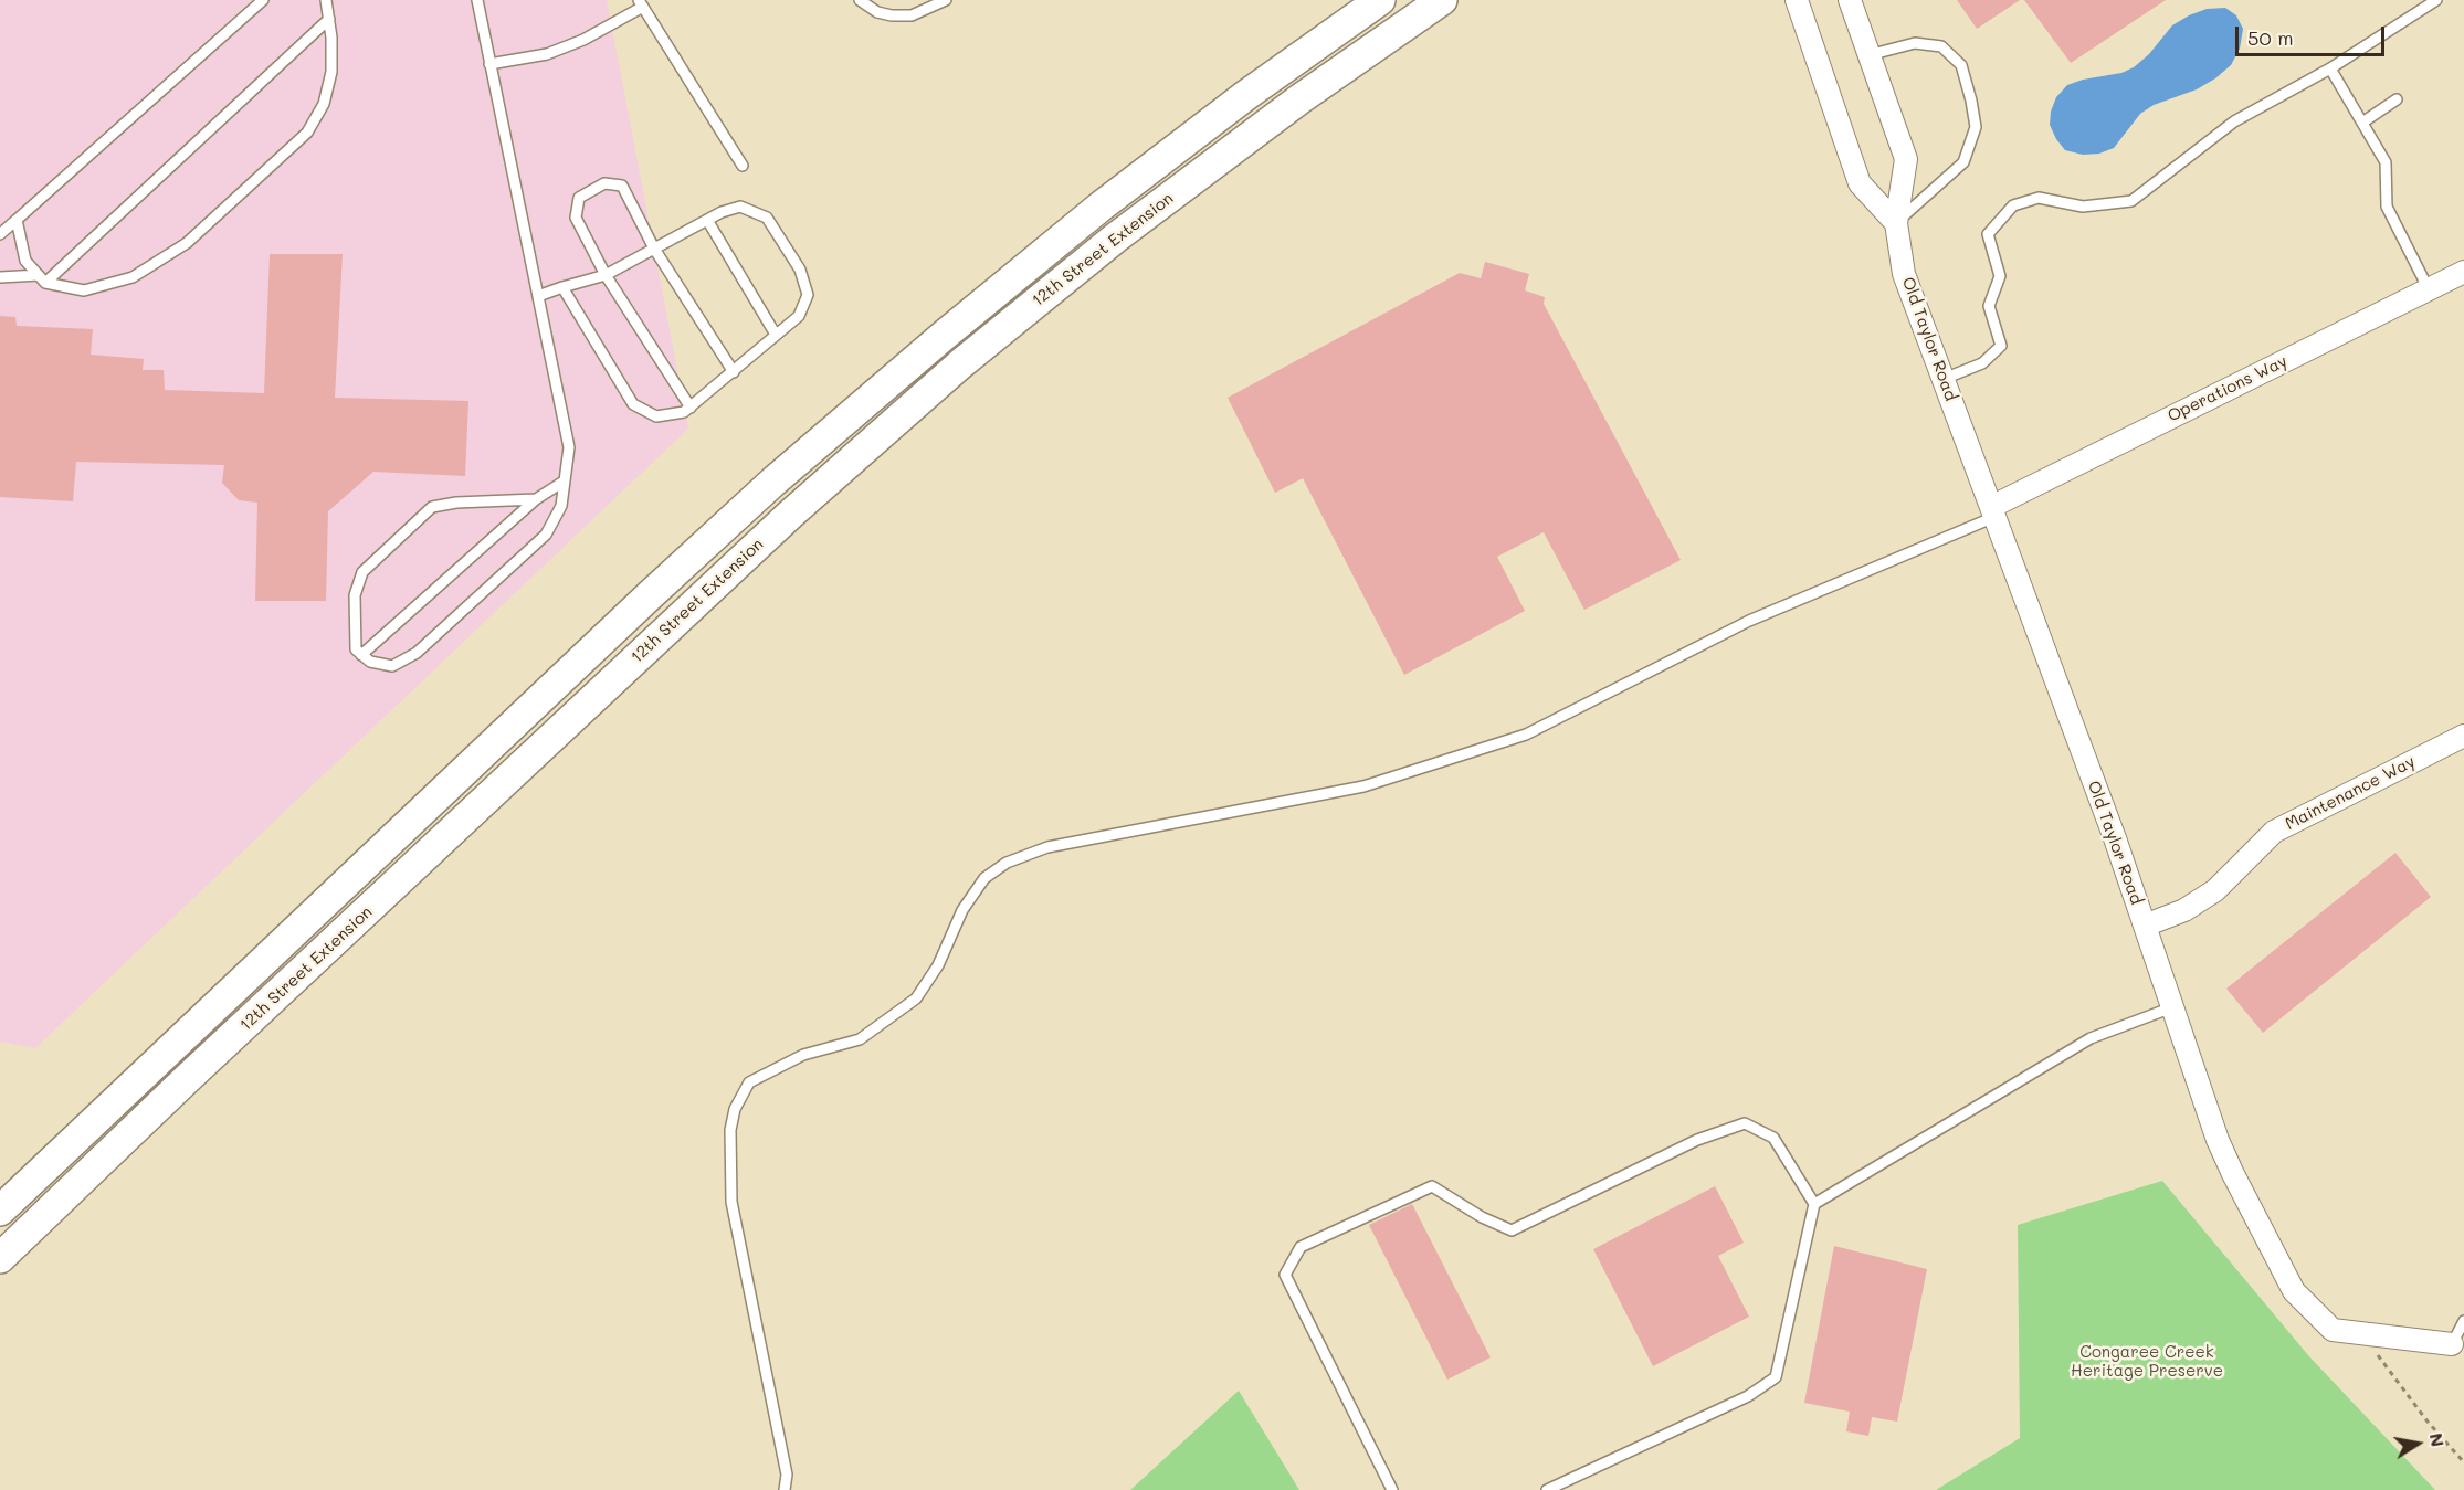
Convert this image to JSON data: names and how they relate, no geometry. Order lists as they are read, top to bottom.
{
  "streets": {
    "main road": ["12th Street Extension"],
    "street": ["Old Taylor Road", "Operations Way", "Maintenance Way"]
  },
  "crossings": [
    ["Old Taylor Road", "Operations Way"],
    ["Old Taylor Road", "Maintenance Way"]
  ],
  "parks": ["Congaree Creek Heritage Preserve"],
  "scale_bar": "50 m",
  "north": "right"
}
